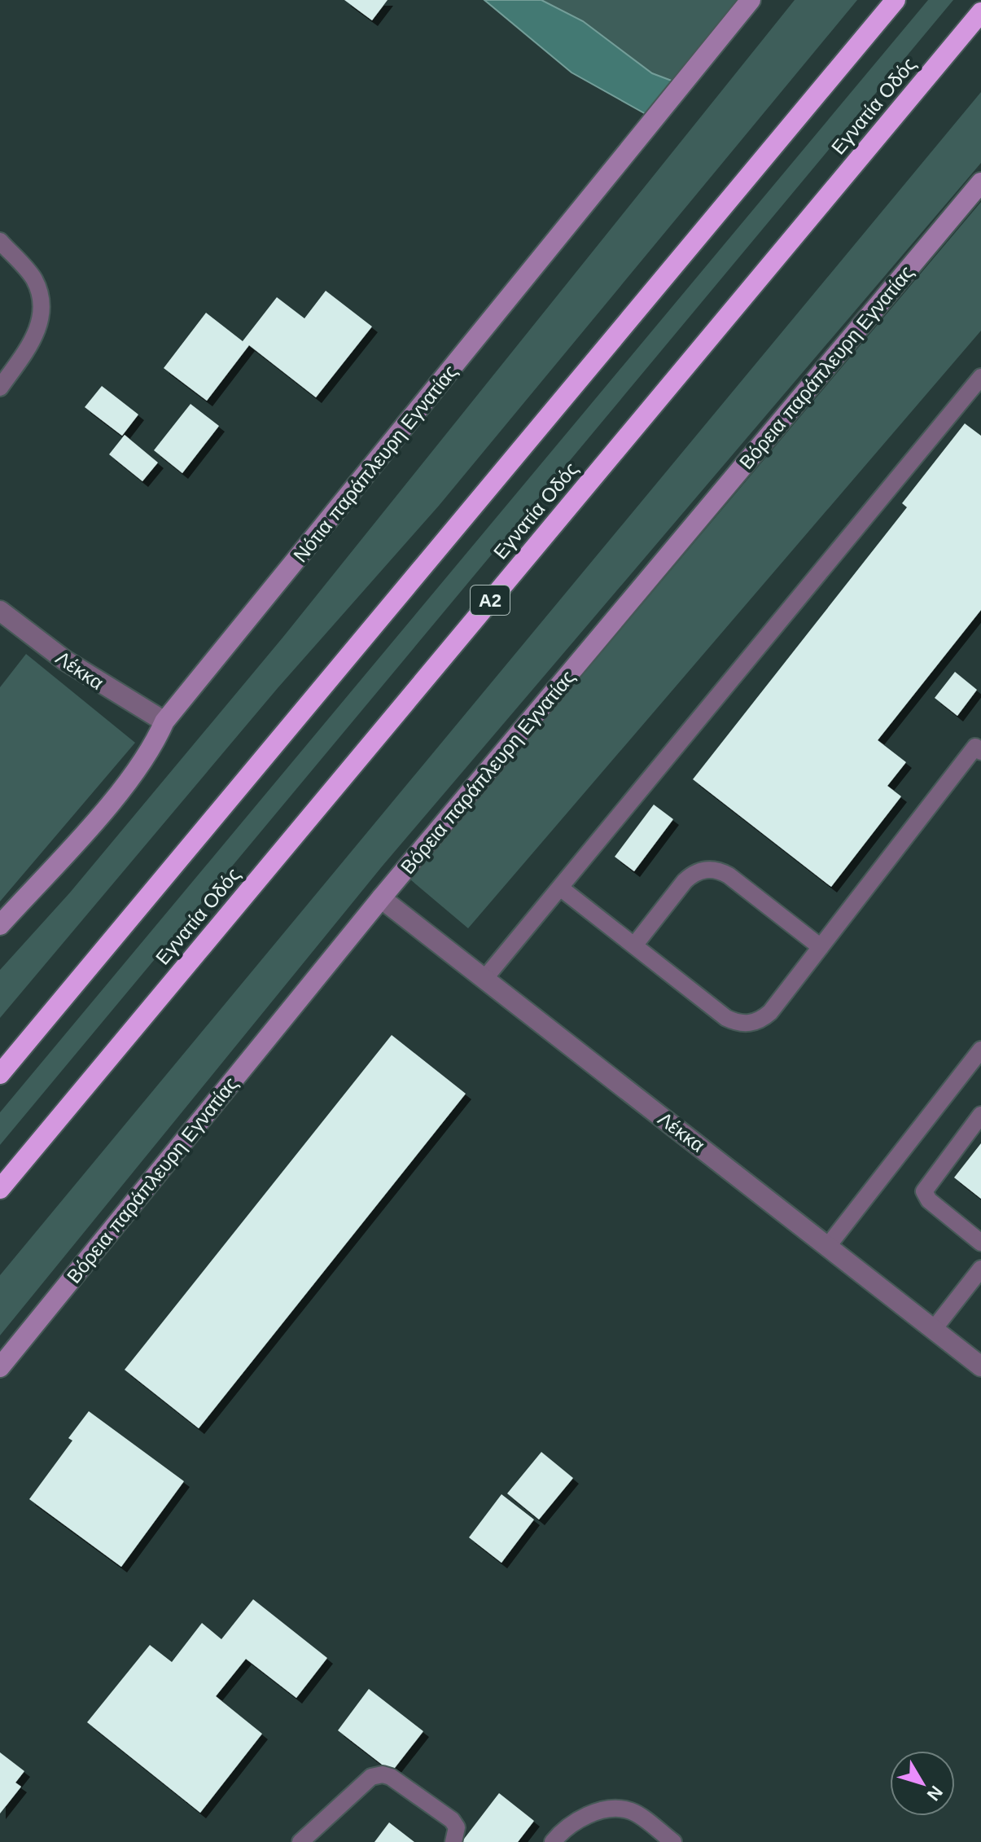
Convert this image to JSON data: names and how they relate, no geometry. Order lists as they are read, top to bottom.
{
  "streets": {
    "highway": ["Εγνατία Οδός", "Α2"],
    "street": ["Βόρεια παράπλευρη Εγνατίας", "Νότια παράπλευρη Εγνατίας", "Λέκκα"]
  },
  "crossings": [
    ["Βόρεια παράπλευρη Εγνατίας", "Λέκκα"],
    ["Νότια παράπλευρη Εγνατίας", "Λέκκα"]
  ],
  "north": "bottom right"
}
